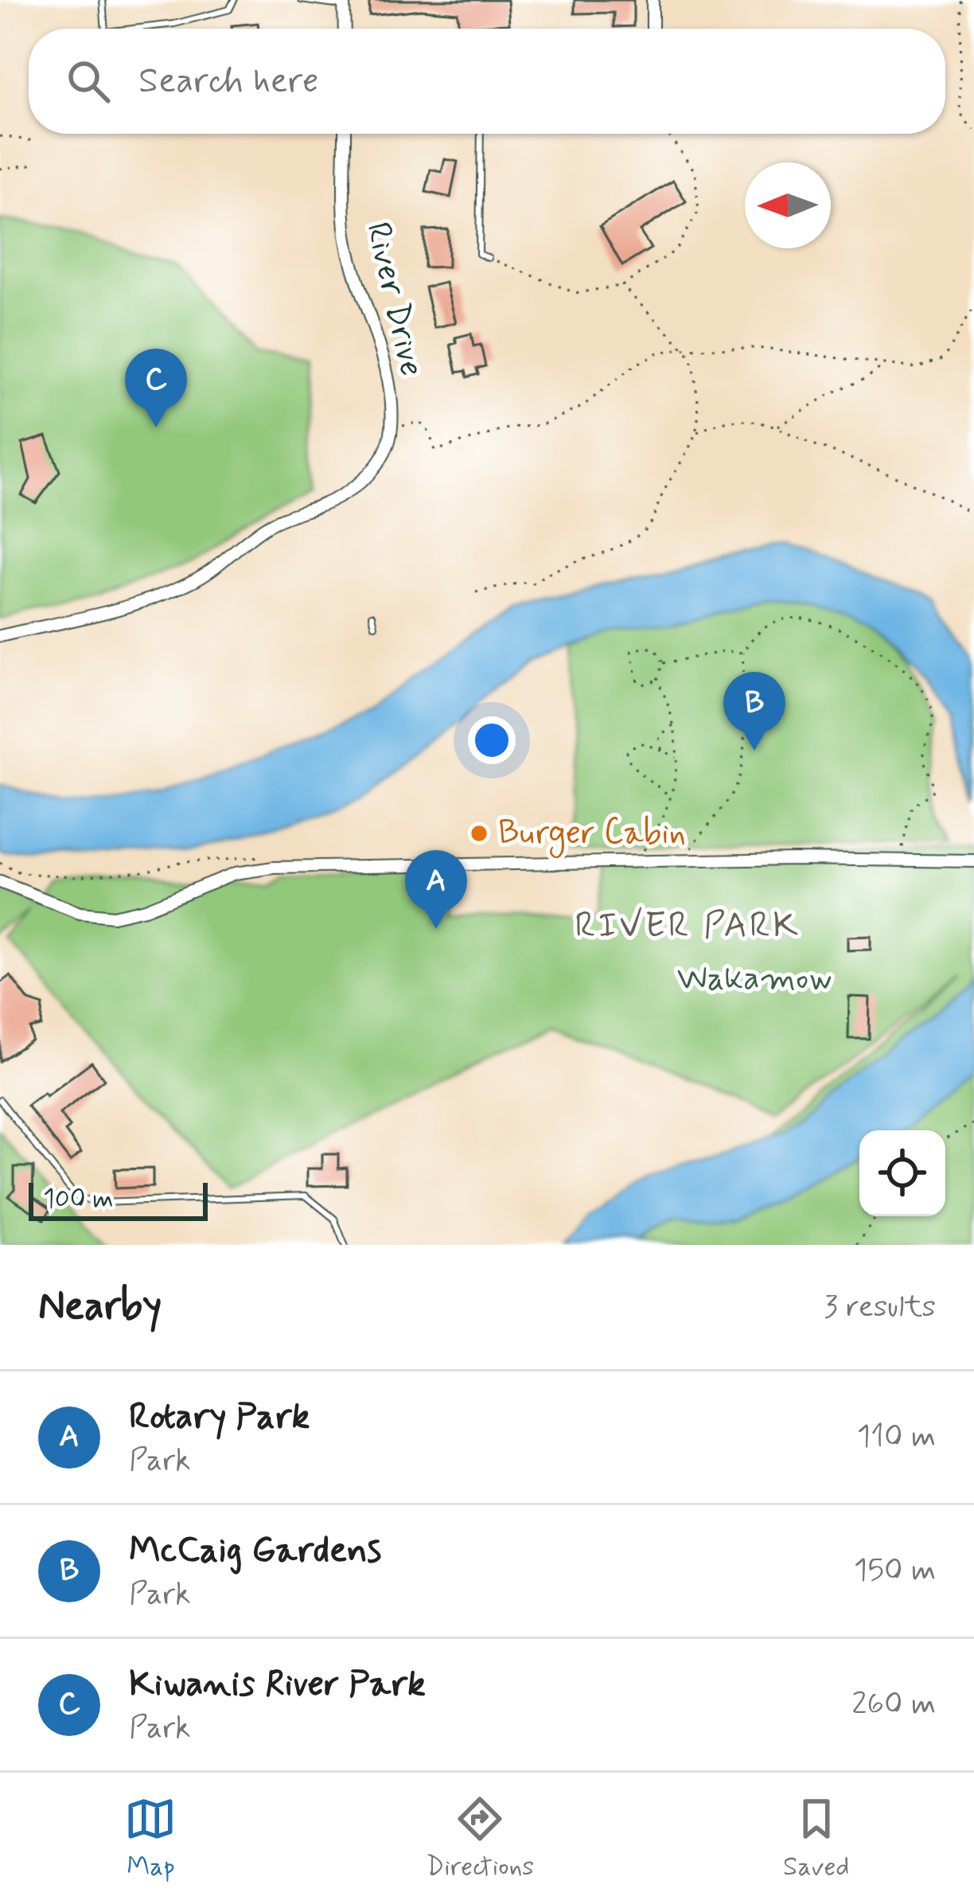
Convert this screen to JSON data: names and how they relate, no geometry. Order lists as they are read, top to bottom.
{
  "streets": {
    "street": ["River Drive"]
  },
  "districts": ["RIVER PARK"],
  "parks": ["Wakamow"],
  "places": ["Burger Cabin"],
  "scale_bar": "100 m",
  "north": "left",
  "page": {
    "search": "Search here",
    "pins": ["C", "B", "A"],
    "scale": "100 m",
    "heading": ["Nearby", "3 results"],
    "list": [
      {
        "mark": "A",
        "name": "Rotary Park",
        "note": "Park",
        "value": "110 m"
      },
      {
        "mark": "B",
        "name": "McCaig Gardens",
        "note": "Park",
        "value": "150 m"
      },
      {
        "mark": "C",
        "name": "Kiwanis River Park",
        "note": "Park",
        "value": "260 m"
      }
    ],
    "nav": ["Map", "Directions", "Saved"]
  }
}
